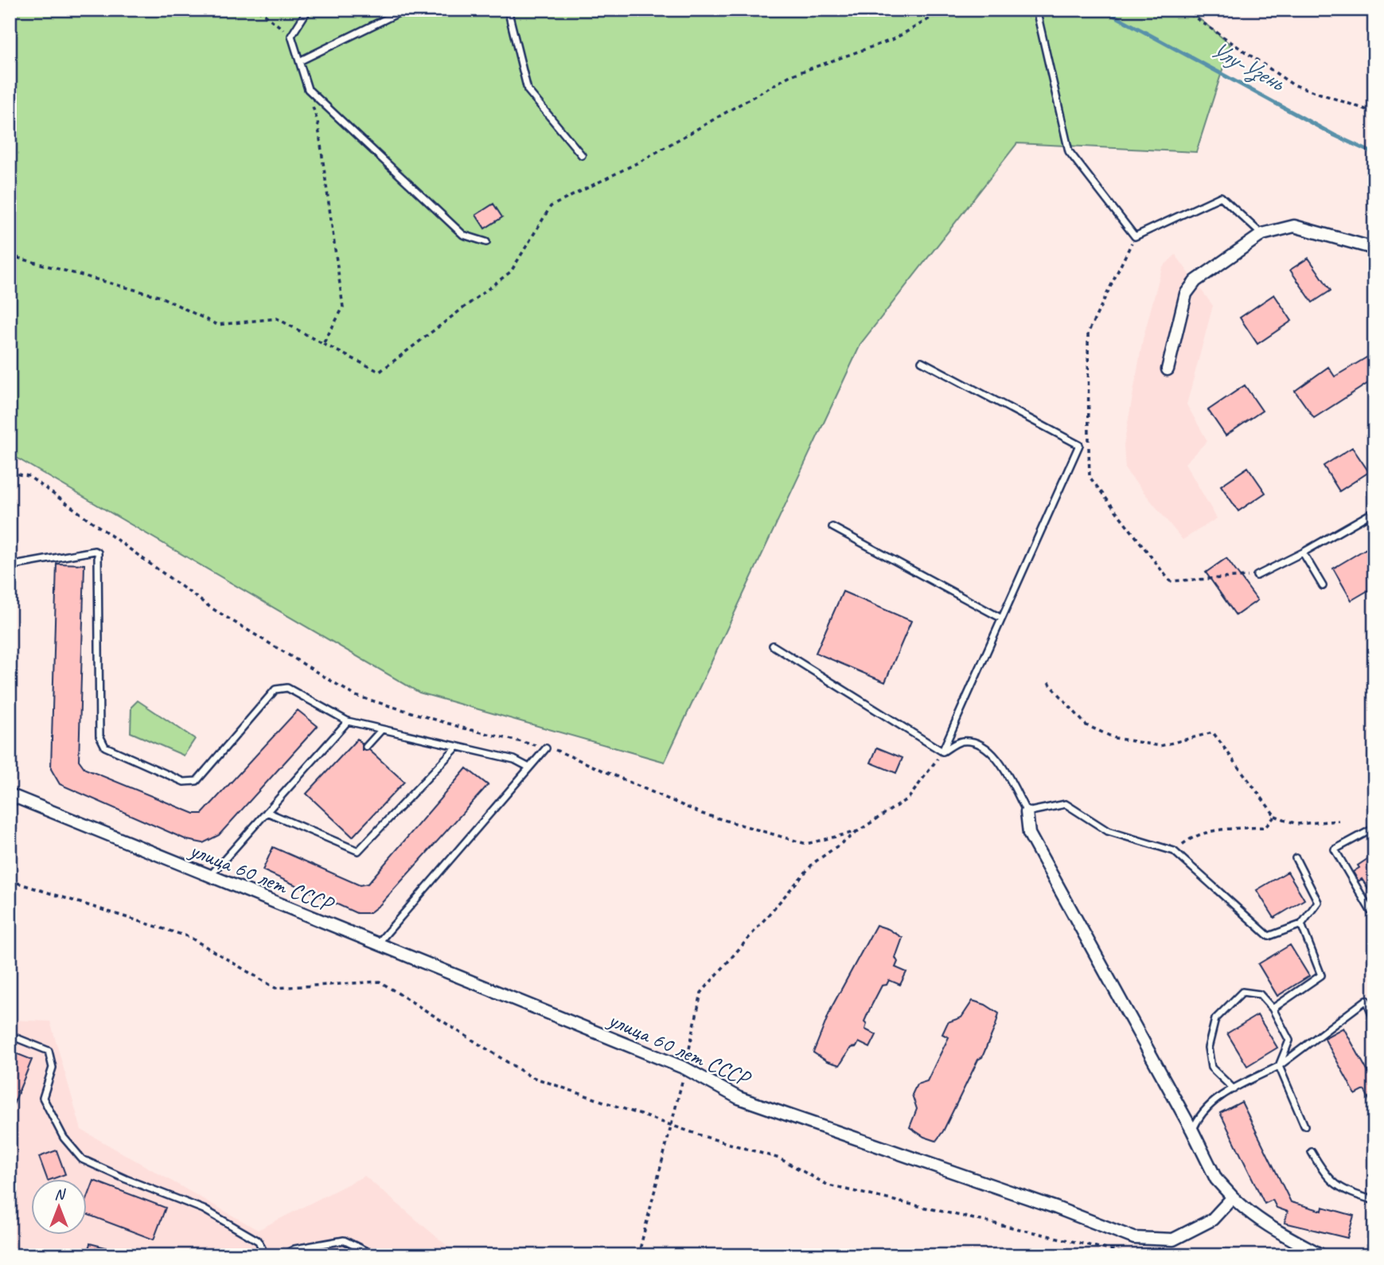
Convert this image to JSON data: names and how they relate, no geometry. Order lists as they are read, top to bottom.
{
  "streets": {
    "street": ["улица 60 лет СССР"]
  },
  "water": ["Улу-Узень"],
  "north": "top"
}
